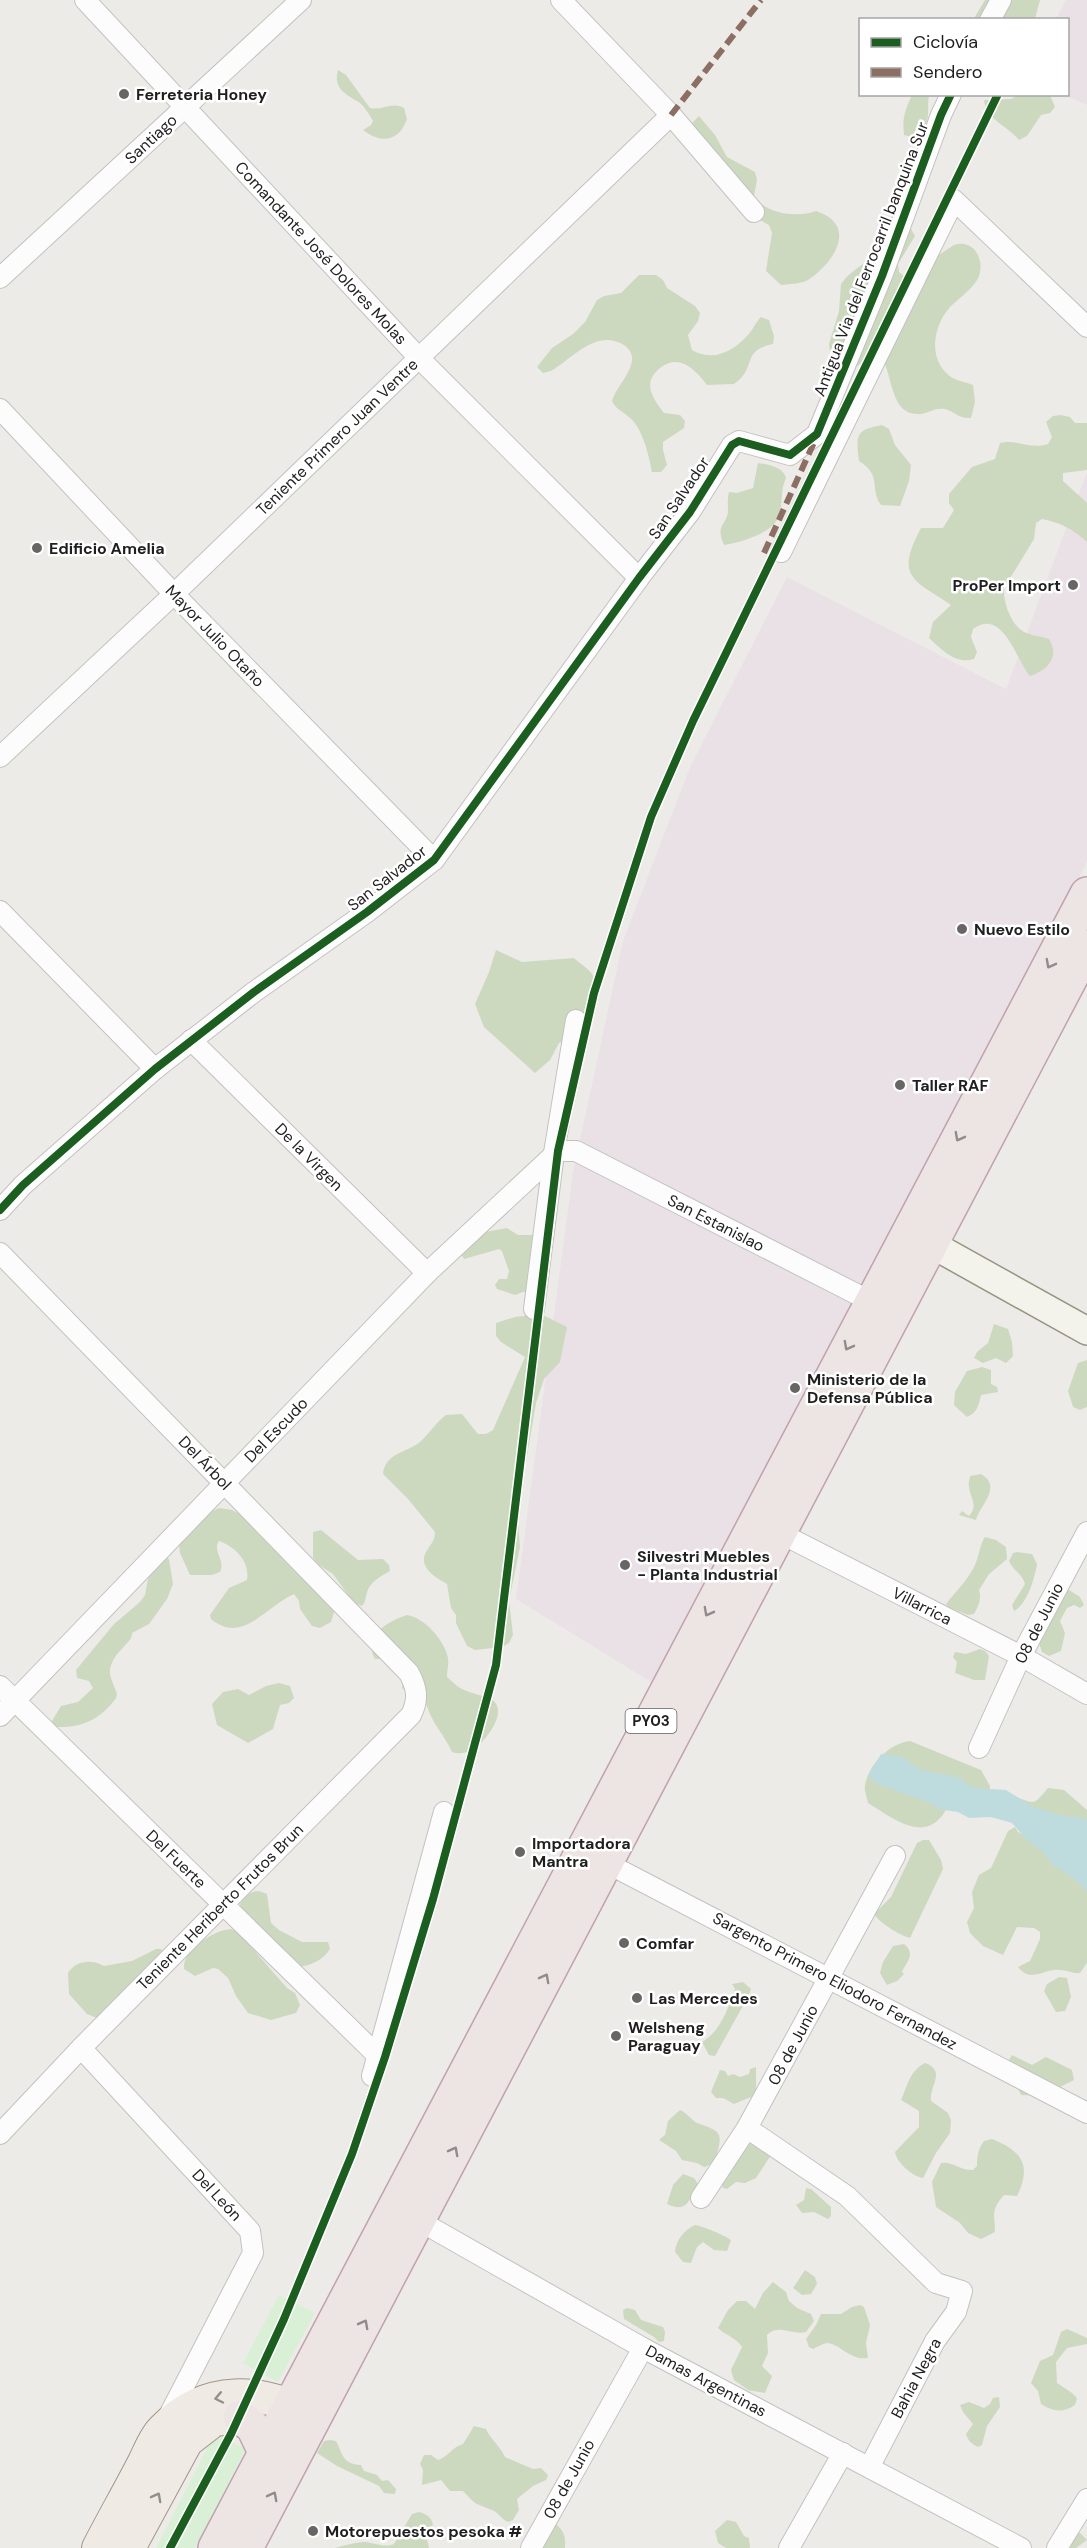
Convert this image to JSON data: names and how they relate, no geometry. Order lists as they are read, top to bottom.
{
  "streets": {
    "highway": ["PY03"],
    "street": [
      "Santiago",
      "Comandante José Dolores Molas",
      "Antigua Via del Ferrocarril banquina Sur",
      "Teniente Primero Juan Ventre",
      "San Salvador",
      "Mayor Julio Otaño",
      "De la Virgen",
      "San Estanislao",
      "Del Escudo",
      "Del Árbol",
      "Villarrica",
      "08 de Junio",
      "Del Fuerte",
      "Teniente Heriberto Frutos Brun",
      "Sargento Primero Eliodoro Fernandez",
      "Del León",
      "Bahia Negra",
      "Damas Argentinas"
    ]
  },
  "crossings": [
    ["Santiago", "Comandante José Dolores Molas"],
    ["Comandante José Dolores Molas", "Teniente Primero Juan Ventre"],
    ["Comandante José Dolores Molas", "San Salvador"],
    ["Antigua Via del Ferrocarril banquina Sur", "San Salvador"],
    ["Teniente Primero Juan Ventre", "Mayor Julio Otaño"],
    ["San Salvador", "Mayor Julio Otaño"],
    ["San Salvador", "De la Virgen"],
    ["De la Virgen", "Del Escudo"],
    ["San Estanislao", "Del Escudo"],
    ["San Estanislao", "PY03"],
    ["Del Escudo", "Del Árbol"],
    ["Del Escudo", "Del Fuerte"],
    ["Del Árbol", "Teniente Heriberto Frutos Brun"],
    ["Villarrica", "08 de Junio"],
    ["Villarrica", "PY03"],
    ["08 de Junio", "Sargento Primero Eliodoro Fernandez"],
    ["08 de Junio", "Bahia Negra"],
    ["08 de Junio", "Damas Argentinas"],
    ["PY03", "Sargento Primero Eliodoro Fernandez"],
    ["PY03", "Damas Argentinas"],
    ["Del Fuerte", "Teniente Heriberto Frutos Brun"],
    ["Teniente Heriberto Frutos Brun", "Del León"],
    ["Bahia Negra", "Damas Argentinas"]
  ],
  "places": [
    "Ferreteria Honey",
    "Edificio Amelia",
    "ProPer Import",
    "Nuevo Estilo",
    "Taller RAF",
    "Ministerio de la Defensa Pública",
    "Silvestri Muebles - Planta Industrial",
    "Importadora Mantra",
    "Comfar",
    "Las Mercedes",
    "Welsheng Paraguay",
    "Motorepuestos pesoka #"
  ],
  "legend": ["Ciclovía", "Sendero"]
}
